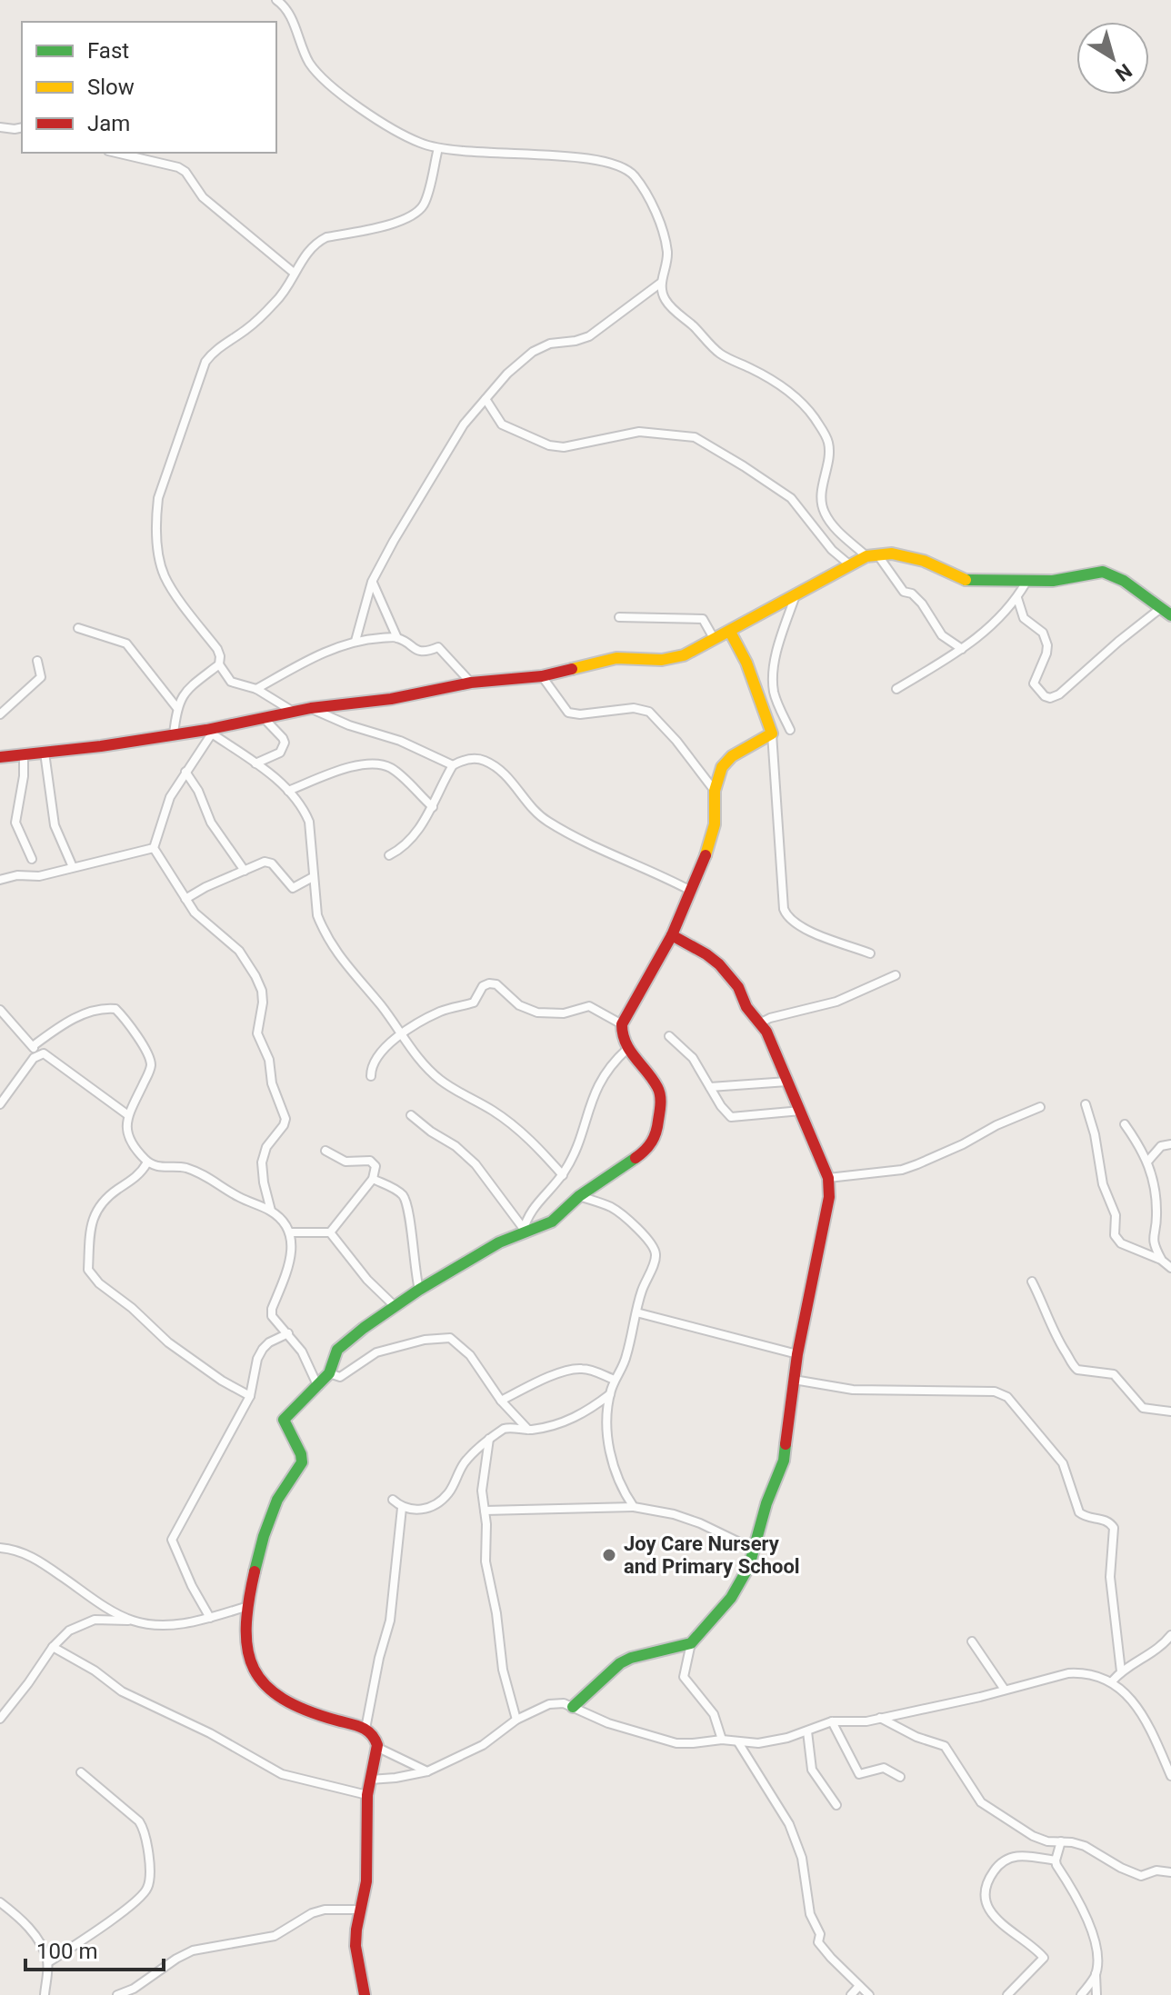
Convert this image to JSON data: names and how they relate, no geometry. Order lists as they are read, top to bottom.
{
  "places": ["Joy Care Nursery and Primary School"],
  "legend": ["Fast", "Slow", "Jam"],
  "scale_bar": "100 m",
  "north": "bottom right"
}
